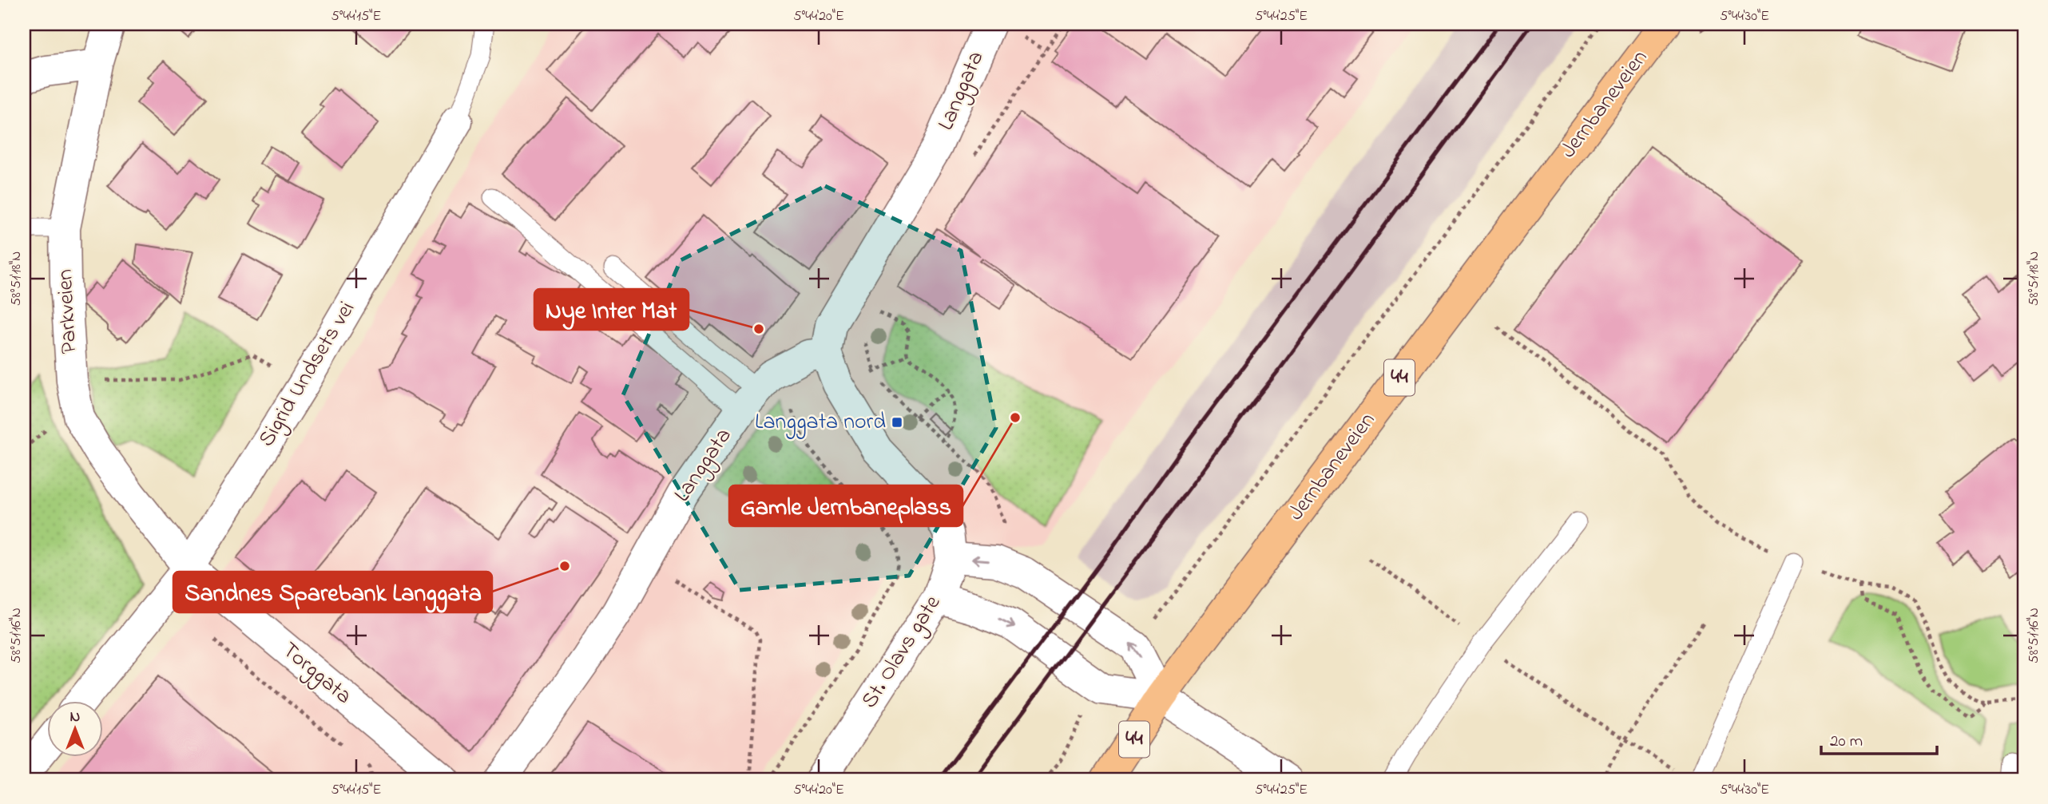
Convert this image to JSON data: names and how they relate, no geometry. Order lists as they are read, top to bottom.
{
  "streets": {
    "main road": ["Jernbaneveien", "44"],
    "street": [
      "Langgata",
      "Parkveien",
      "Sigrid Undsets vei",
      "St. Olavs gate",
      "Torggata"
    ]
  },
  "crossings": [
    ["Langgata", "St. Olavs gate"],
    ["Parkveien", "Sigrid Undsets vei"],
    ["Parkveien", "Torggata"],
    ["Sigrid Undsets vei", "Torggata"]
  ],
  "places": {
    "other": ["Nye Inter Mat", "Gamle Jernbaneplass", "Sandnes Sparebank Langgata"],
    "transit": ["Langgata nord"]
  },
  "scale_bar": "20 m",
  "north": "top",
  "coordinates": [
    "5°44'15\"E",
    "5°44'20\"E",
    "5°44'25\"E",
    "5°44'30\"E",
    "58°51'18\"N",
    "58°51'16\"N"
  ]
}
